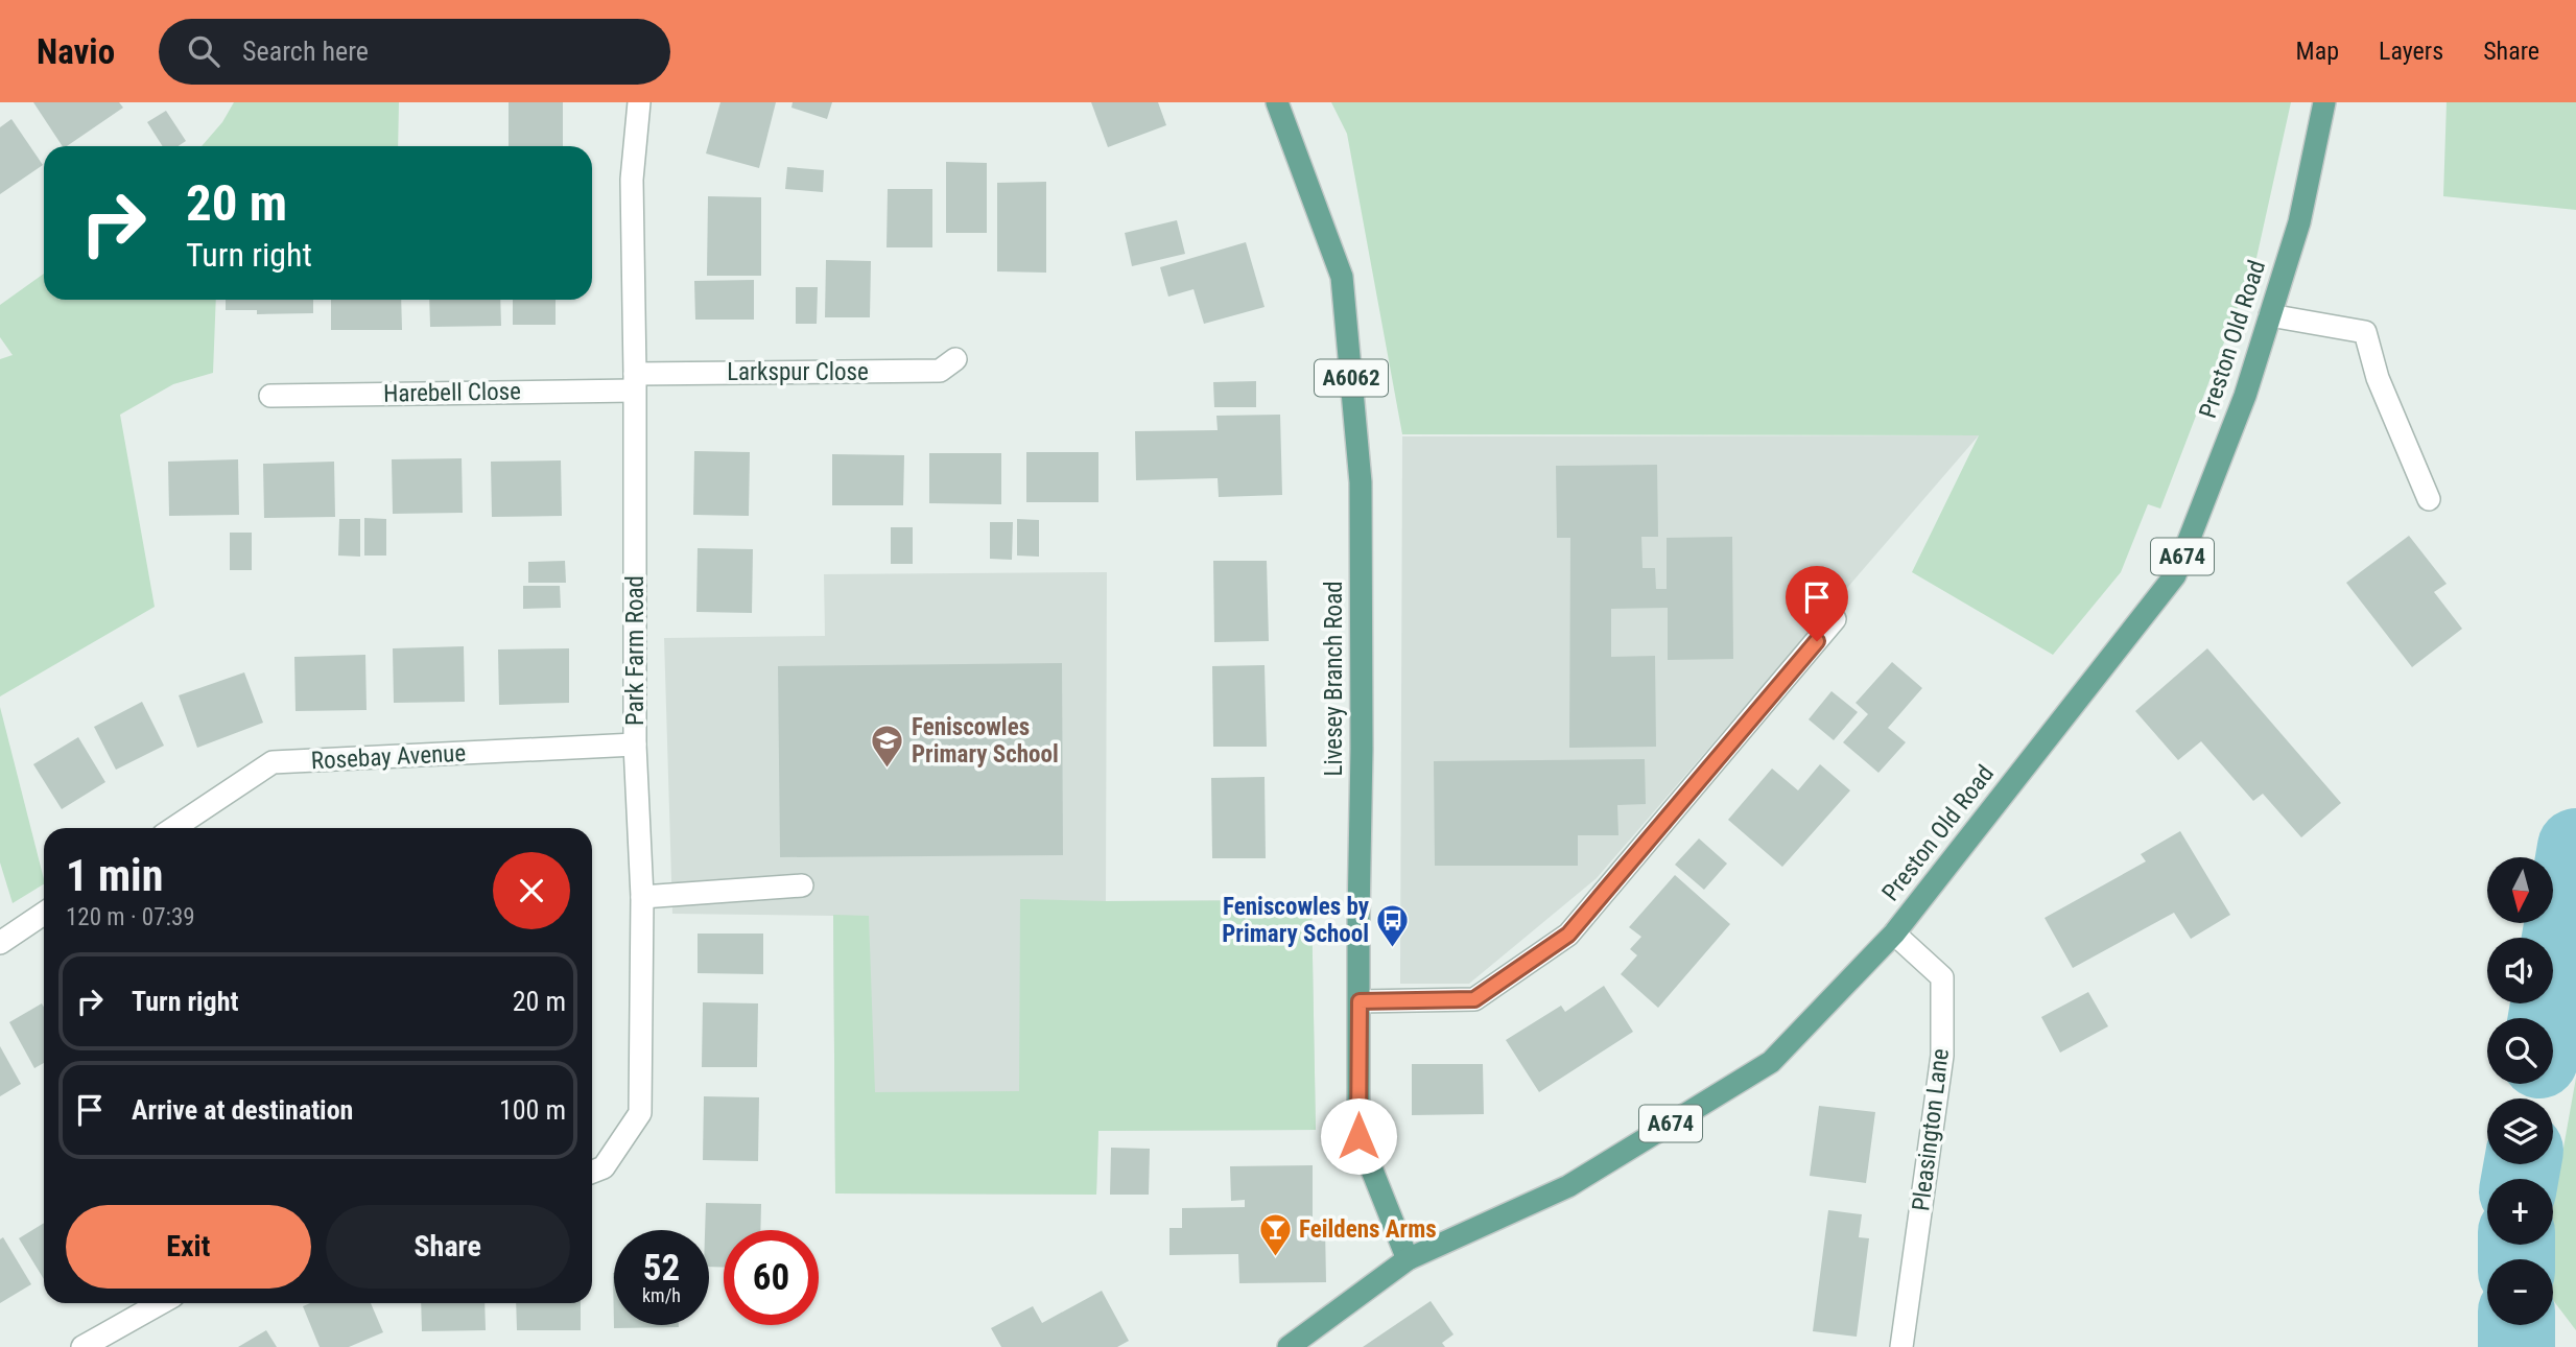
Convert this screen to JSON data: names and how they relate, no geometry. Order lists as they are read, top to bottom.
{
  "streets": {
    "main road": [
      "Preston Old Road",
      "A6062",
      "A674",
      "Livesey Branch Road"
    ],
    "street": [
      "Larkspur Close",
      "Harebell Close",
      "Park Farm Road",
      "Rosebay Avenue",
      "Pleasington Lane"
    ]
  },
  "crossings": [
    ["Preston Old Road", "Livesey Branch Road"],
    ["Preston Old Road", "Pleasington Lane"],
    ["Larkspur Close", "Harebell Close"],
    ["Larkspur Close", "Park Farm Road"],
    ["Harebell Close", "Park Farm Road"],
    ["Park Farm Road", "Rosebay Avenue"]
  ],
  "places": {
    "school or university": ["Feniscowles Primary School"],
    "bus stop": ["Feniscowles by Primary School"],
    "bar": ["Feildens Arms"]
  },
  "north": "bottom",
  "page": {
    "header": "Navio",
    "search": "Search here",
    "nav": ["Map", "Layers", "Share"],
    "turn": ["20 m", "Turn right"],
    "heading": ["1 min", "120 m · 07:39"],
    "map_buttons": ["+", "−"],
    "list": [
      {
        "name": "Turn right",
        "value": "20 m"
      },
      {
        "name": "Arrive at destination",
        "value": "100 m"
      }
    ],
    "buttons": ["Exit", "Share"],
    "speed": "52 km/h",
    "limit": "60"
  }
}
